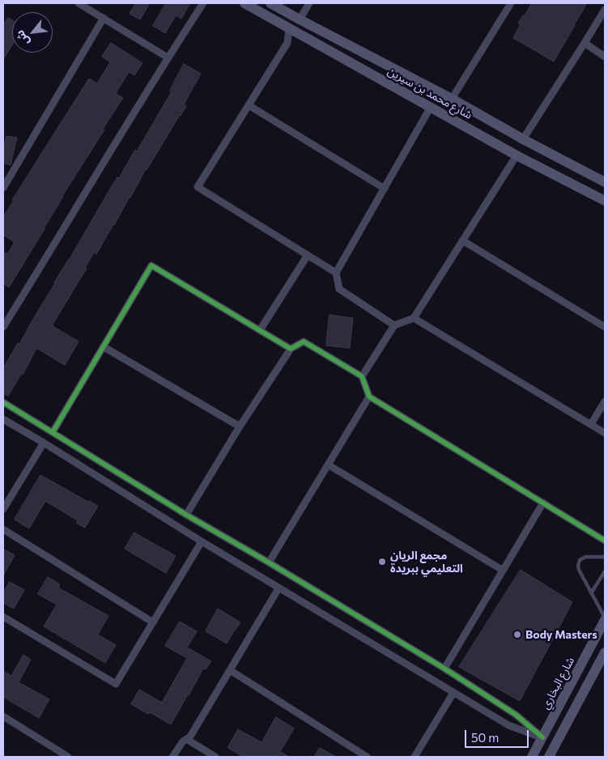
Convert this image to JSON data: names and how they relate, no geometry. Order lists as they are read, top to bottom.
{
  "streets": {
    "street": ["شارع محمد بن سيرين", "شارع البخاري"]
  },
  "places": ["مجمع الريان التعليمي ببريدة", "Body Masters"],
  "scale_bar": "50 m",
  "north": "bottom left"
}
